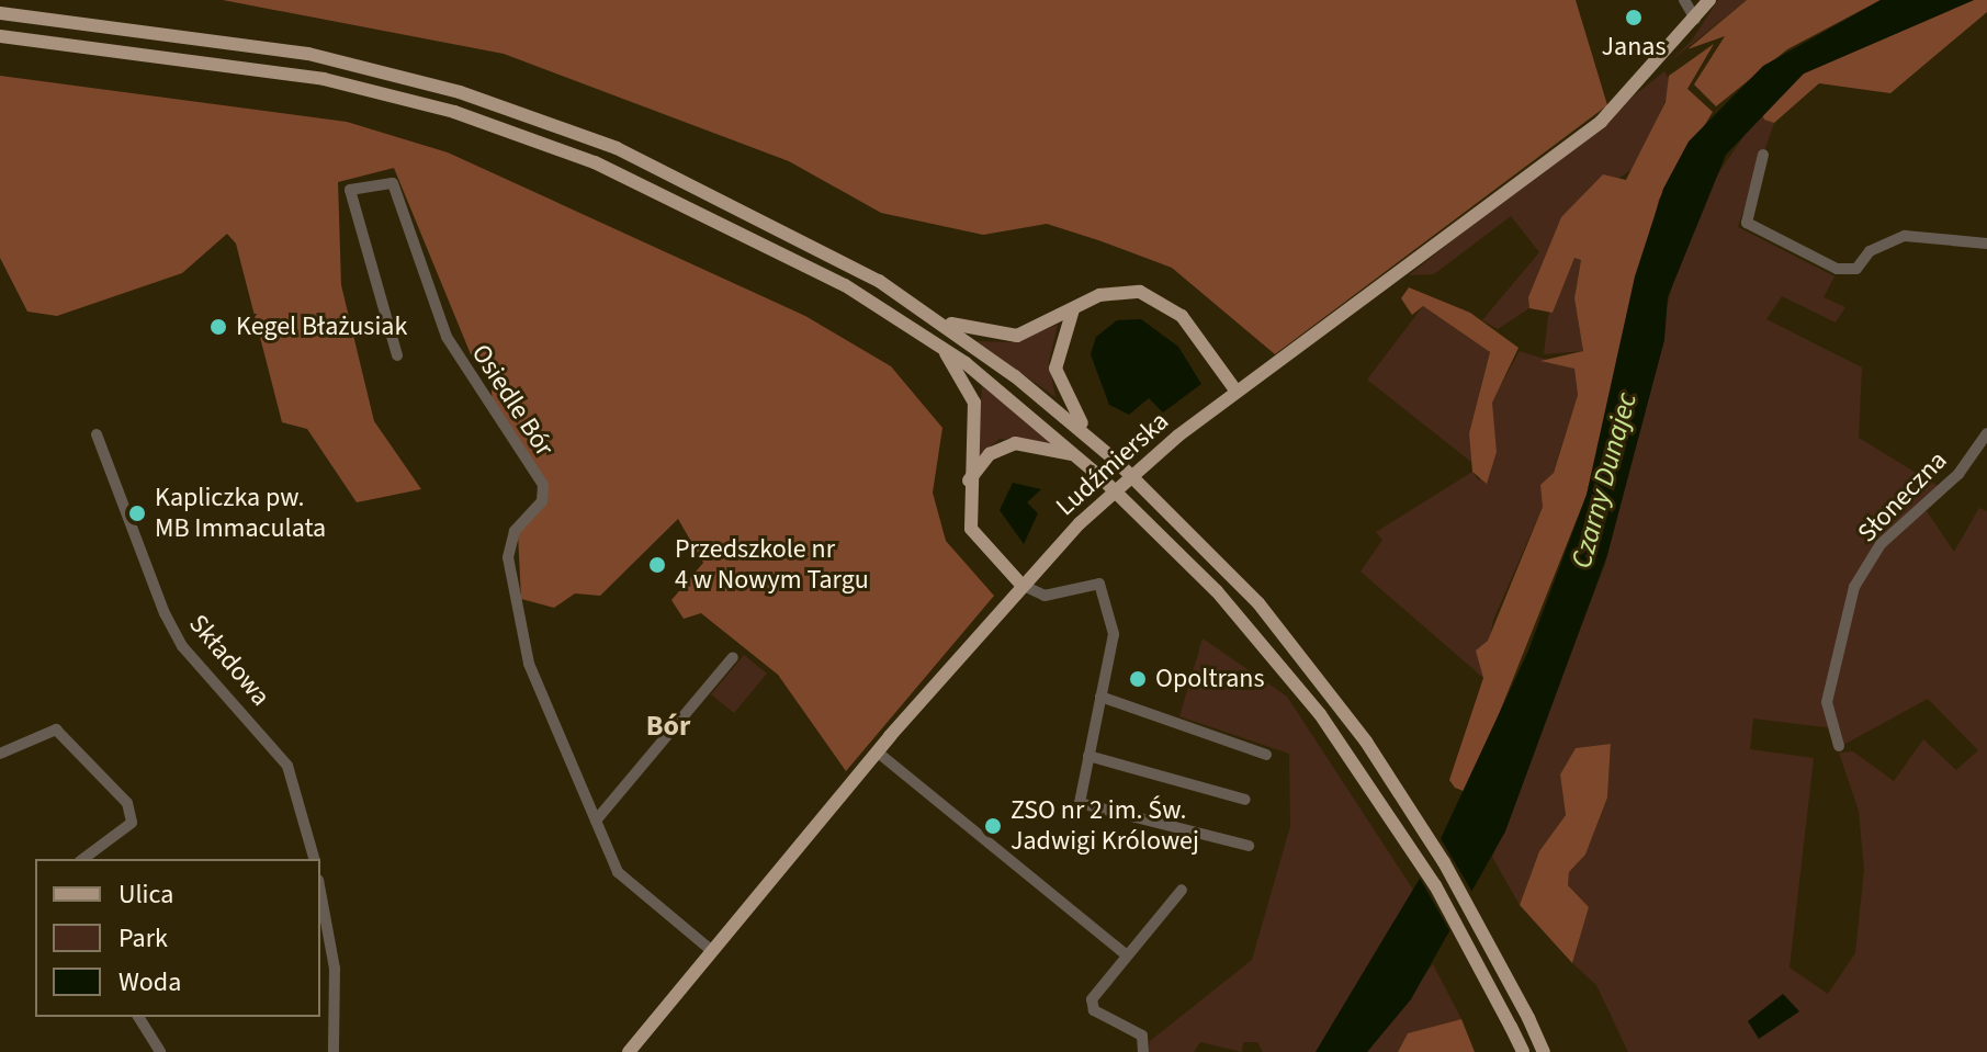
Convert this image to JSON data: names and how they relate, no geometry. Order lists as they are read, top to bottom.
{
  "streets": {
    "main road": ["Ludźmierska"],
    "street": ["Osiedle Bór", "Słoneczna", "Składowa"]
  },
  "crossings": [
    ["Osiedle Bór", "Ludźmierska"]
  ],
  "districts": ["Bór"],
  "water": ["Czarny Dunajec"],
  "places": [
    "Janas",
    "Kegel Błażusiak",
    "Kapliczka pw. MB Immaculata",
    "Przedszkole nr 4 w Nowym Targu",
    "Opoltrans",
    "ZSO nr 2 im. Św. Jadwigi Królowej"
  ],
  "legend": ["Ulica", "Park", "Woda"]
}
